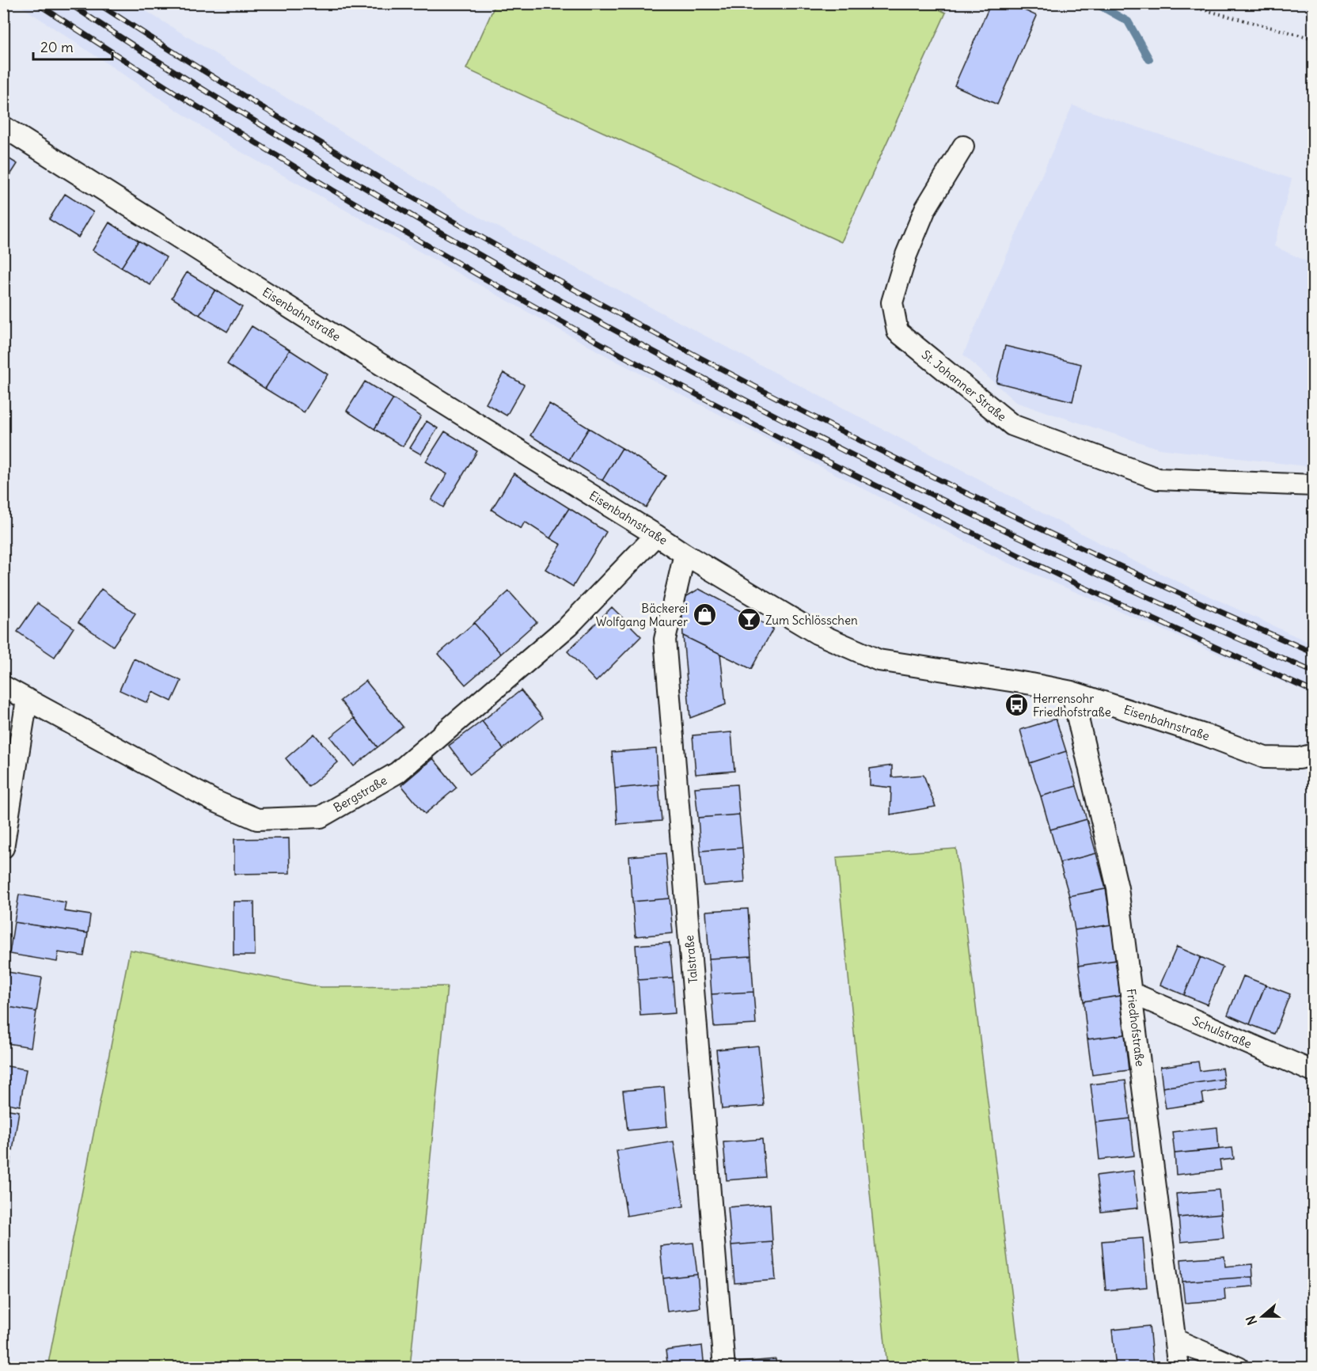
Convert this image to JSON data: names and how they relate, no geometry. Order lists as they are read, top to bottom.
{
  "streets": {
    "street": [
      "Eisenbahnstraße",
      "St. Johanner Straße",
      "Bergstraße",
      "Talstraße",
      "Friedhofstraße",
      "Schulstraße"
    ]
  },
  "crossings": [
    ["Eisenbahnstraße", "Bergstraße"],
    ["Eisenbahnstraße", "Talstraße"],
    ["Eisenbahnstraße", "Friedhofstraße"],
    ["Friedhofstraße", "Schulstraße"]
  ],
  "places": {
    "shop": ["Bäckerei Wolfgang Maurer"],
    "bar": ["Zum Schlösschen"],
    "bus stop": ["Herrensohr Friedhofstraße"]
  },
  "scale_bar": "20 m",
  "north": "left"
}
